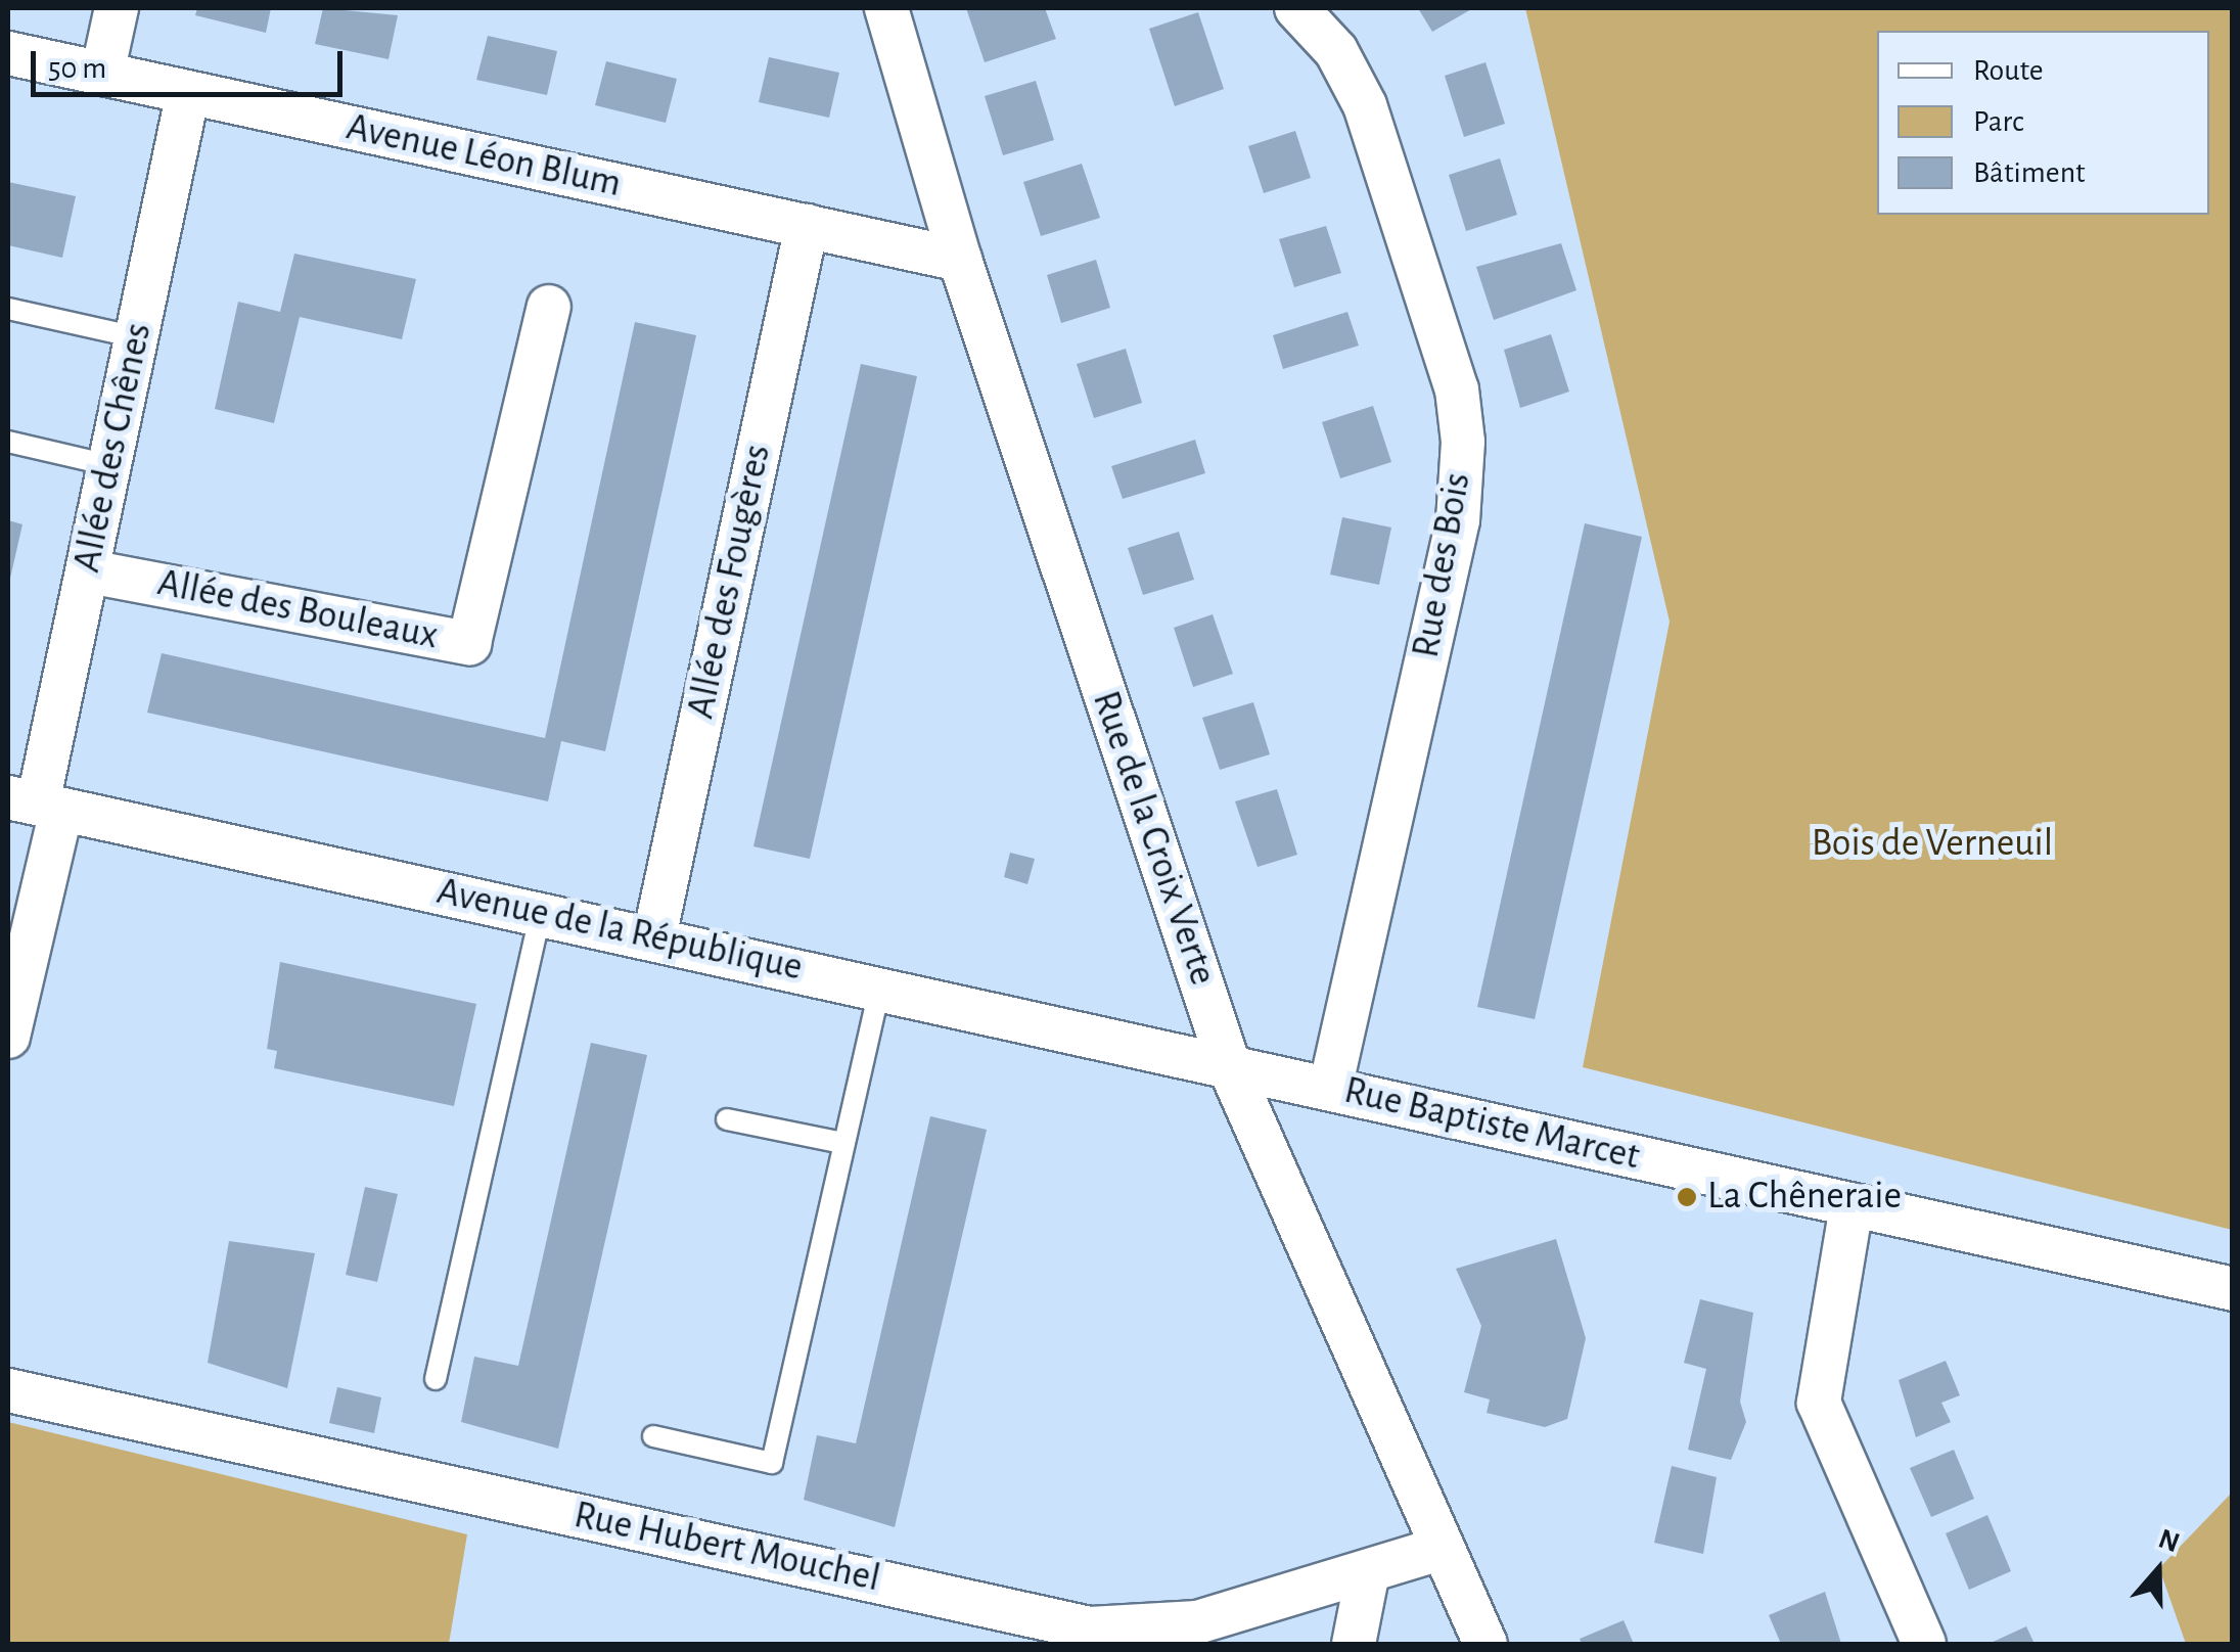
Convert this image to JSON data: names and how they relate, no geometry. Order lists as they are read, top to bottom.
{
  "streets": {
    "street": [
      "Avenue Léon Blum",
      "Allée des Chênes",
      "Rue des Bois",
      "Allée des Fougères",
      "Allée des Bouleaux",
      "Rue de la Croix Verte",
      "Avenue de la République",
      "Rue Baptiste Marcet",
      "Rue Hubert Mouchel"
    ]
  },
  "crossings": [
    ["Avenue Léon Blum", "Allée des Chênes"],
    ["Avenue Léon Blum", "Allée des Fougères"],
    ["Avenue Léon Blum", "Rue de la Croix Verte"],
    ["Allée des Chênes", "Allée des Bouleaux"],
    ["Allée des Chênes", "Avenue de la République"],
    ["Rue des Bois", "Rue Baptiste Marcet"],
    ["Allée des Fougères", "Avenue de la République"],
    ["Rue de la Croix Verte", "Avenue de la République"],
    ["Rue de la Croix Verte", "Rue Baptiste Marcet"],
    ["Rue de la Croix Verte", "Rue Hubert Mouchel"],
    ["Avenue de la République", "Rue Baptiste Marcet"]
  ],
  "parks": ["Bois de Verneuil"],
  "places": ["La Chêneraie"],
  "legend": ["Route", "Parc", "Bâtiment"],
  "scale_bar": "50 m",
  "north": "top"
}
